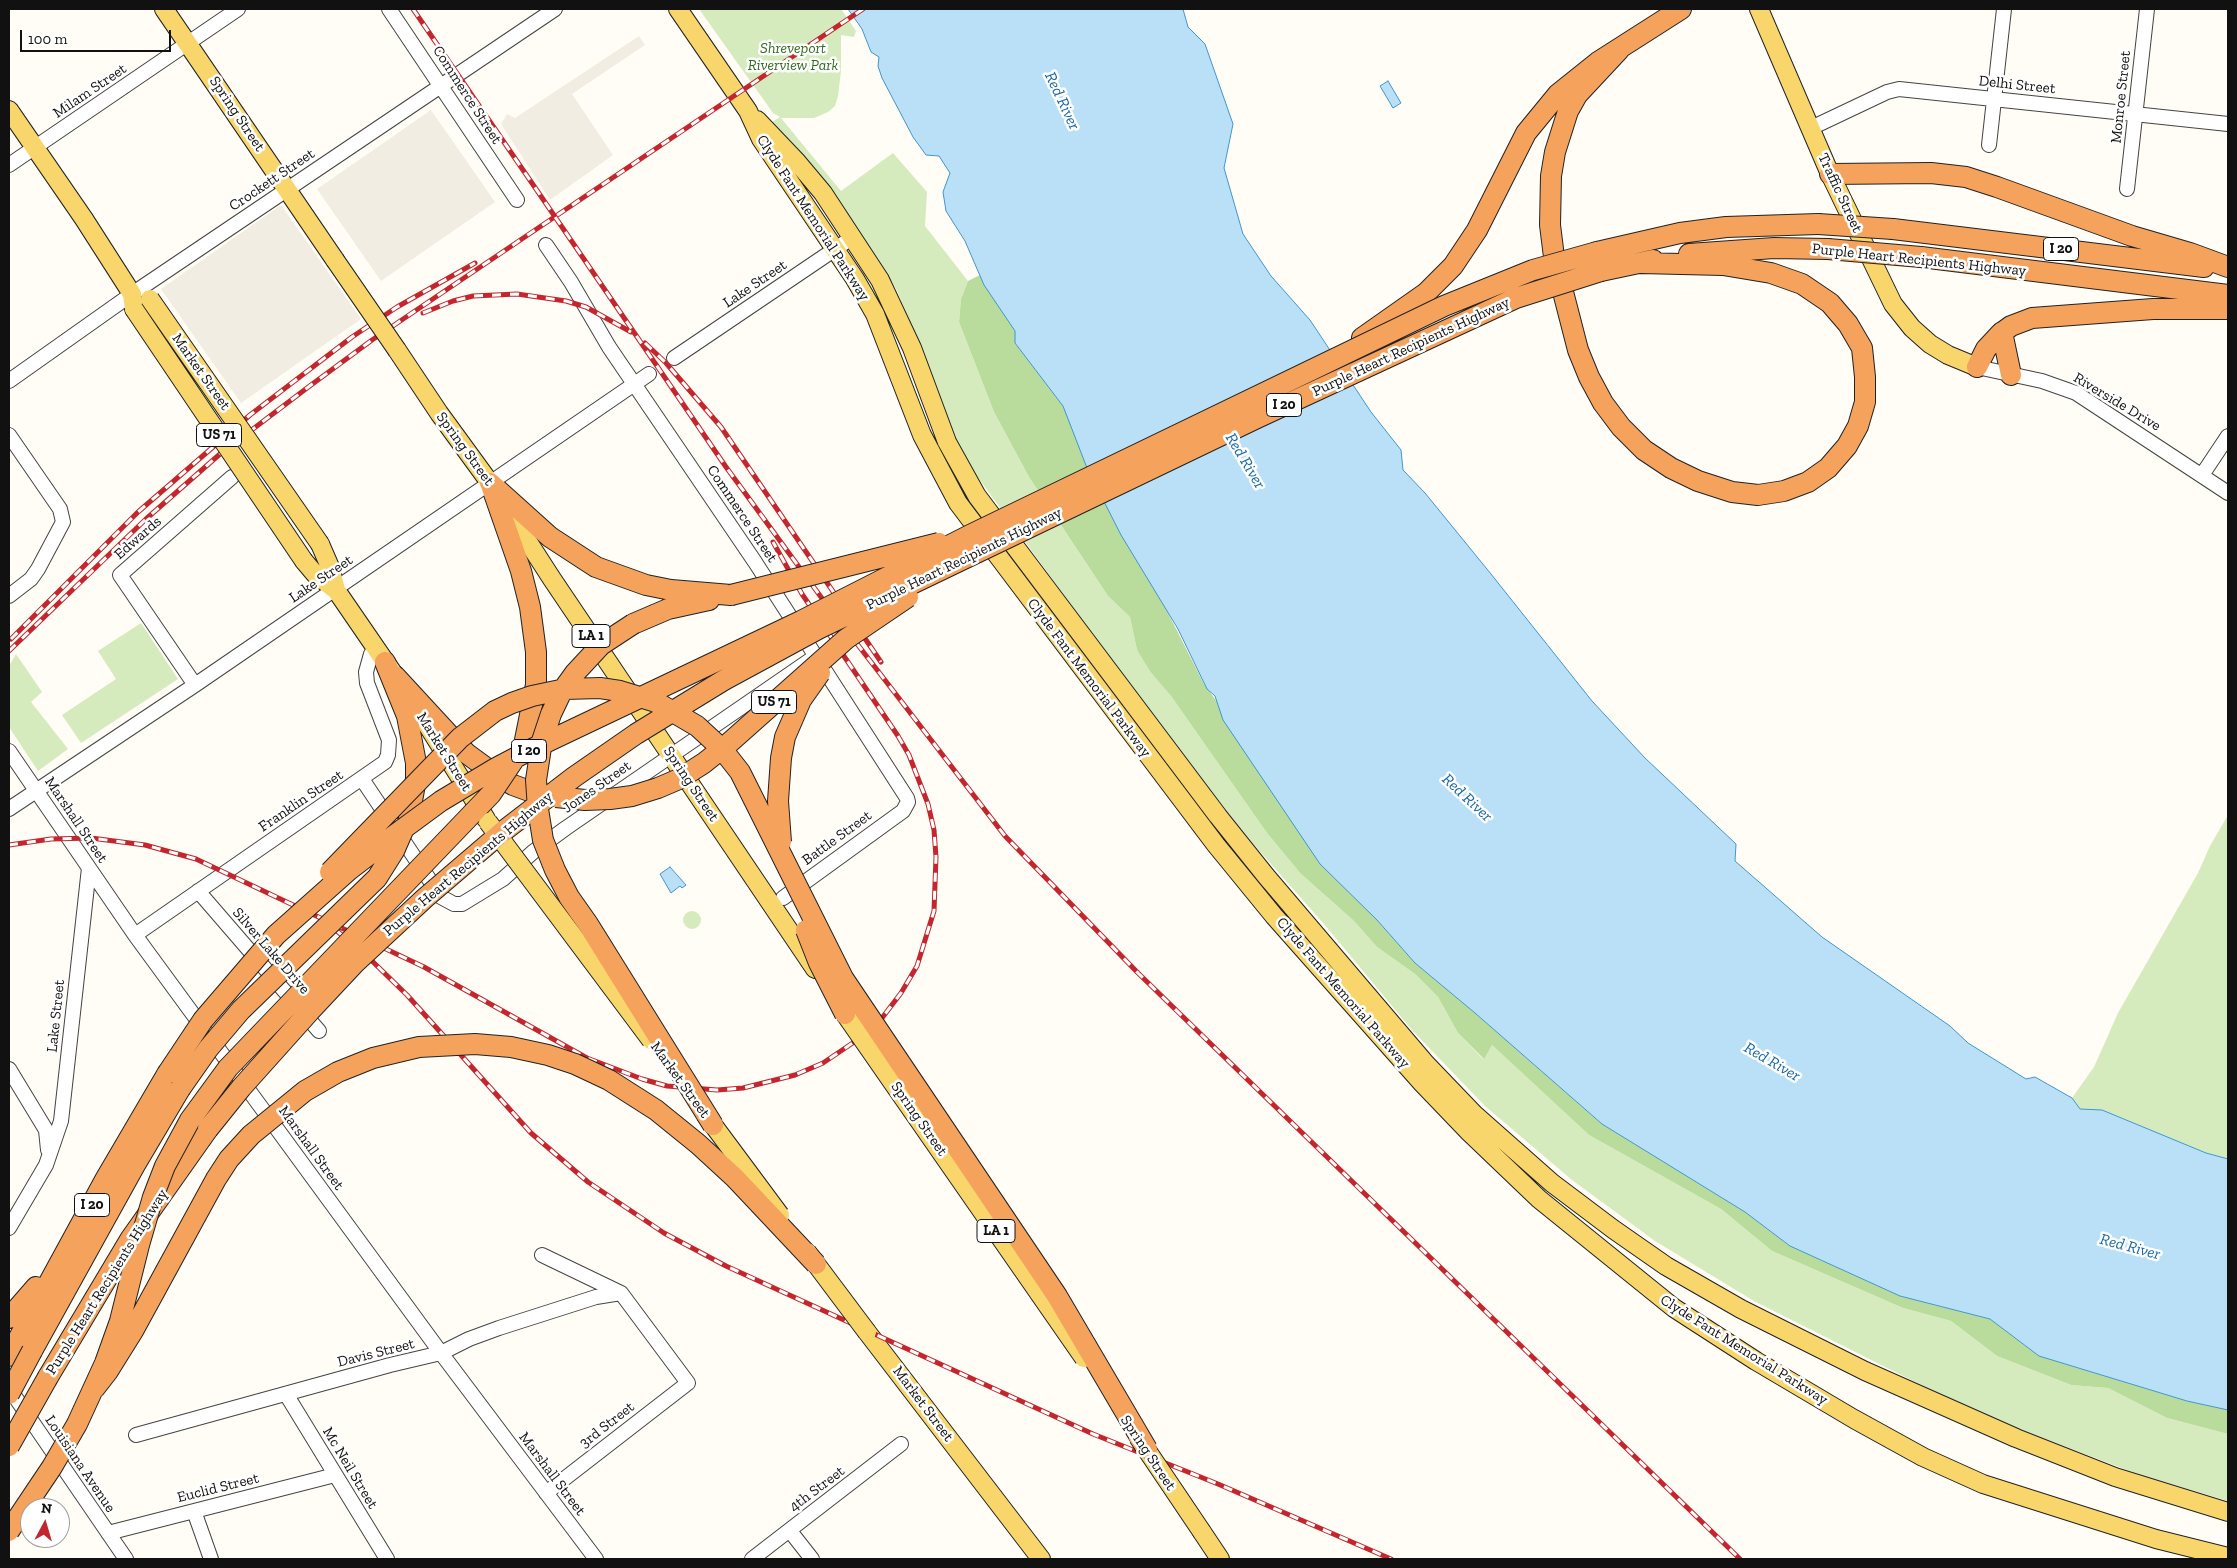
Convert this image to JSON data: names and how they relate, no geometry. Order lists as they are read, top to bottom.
{
  "streets": {
    "highway": ["I 20", "Purple Heart Recipients Highway", "US 71"],
    "main road": [
      "Spring Street",
      "Traffic Street",
      "Clyde Fant Memorial Parkway",
      "Market Street",
      "LA 1"
    ],
    "street": [
      "Delhi Street",
      "Milam Street",
      "Commerce Street",
      "Monroe Street",
      "Crockett Street",
      "Lake Street",
      "Riverside Drive",
      "Edwards",
      "Jones Street",
      "Franklin Street",
      "Marshall Street",
      "Battle Street",
      "Silver Lake Drive",
      "Davis Street",
      "3rd Street",
      "Louisiana Avenue",
      "Mc Neil Street",
      "Euclid Street",
      "4th Street"
    ]
  },
  "crossings": [
    ["Delhi Street", "Monroe Street"],
    ["Delhi Street", "Traffic Street"],
    ["Milam Street", "Spring Street"],
    ["Milam Street", "Market Street"],
    ["Commerce Street", "Crockett Street"],
    ["Commerce Street", "Lake Street"],
    ["Commerce Street", "Jones Street"],
    ["Commerce Street", "Battle Street"],
    ["Spring Street", "Crockett Street"],
    ["Spring Street", "Lake Street"],
    ["Spring Street", "Jones Street"],
    ["Crockett Street", "Market Street"],
    ["Traffic Street", "Riverside Drive"],
    ["Clyde Fant Memorial Parkway", "Lake Street"],
    ["Purple Heart Recipients Highway", "US 71"],
    ["Lake Street", "Market Street"],
    ["Lake Street", "Edwards"],
    ["Lake Street", "Marshall Street"],
    ["Market Street", "US 71"],
    ["Market Street", "Franklin Street"],
    ["US 71", "Franklin Street"],
    ["Jones Street", "Franklin Street"],
    ["Franklin Street", "Marshall Street"],
    ["Franklin Street", "Silver Lake Drive"],
    ["Marshall Street", "Davis Street"],
    ["Marshall Street", "3rd Street"],
    ["Davis Street", "3rd Street"],
    ["Davis Street", "Mc Neil Street"],
    ["Louisiana Avenue", "Euclid Street"],
    ["Mc Neil Street", "Euclid Street"]
  ],
  "water": ["Red River"],
  "parks": ["Shreveport Riverview Park"],
  "scale_bar": "100 m",
  "north": "top"
}
